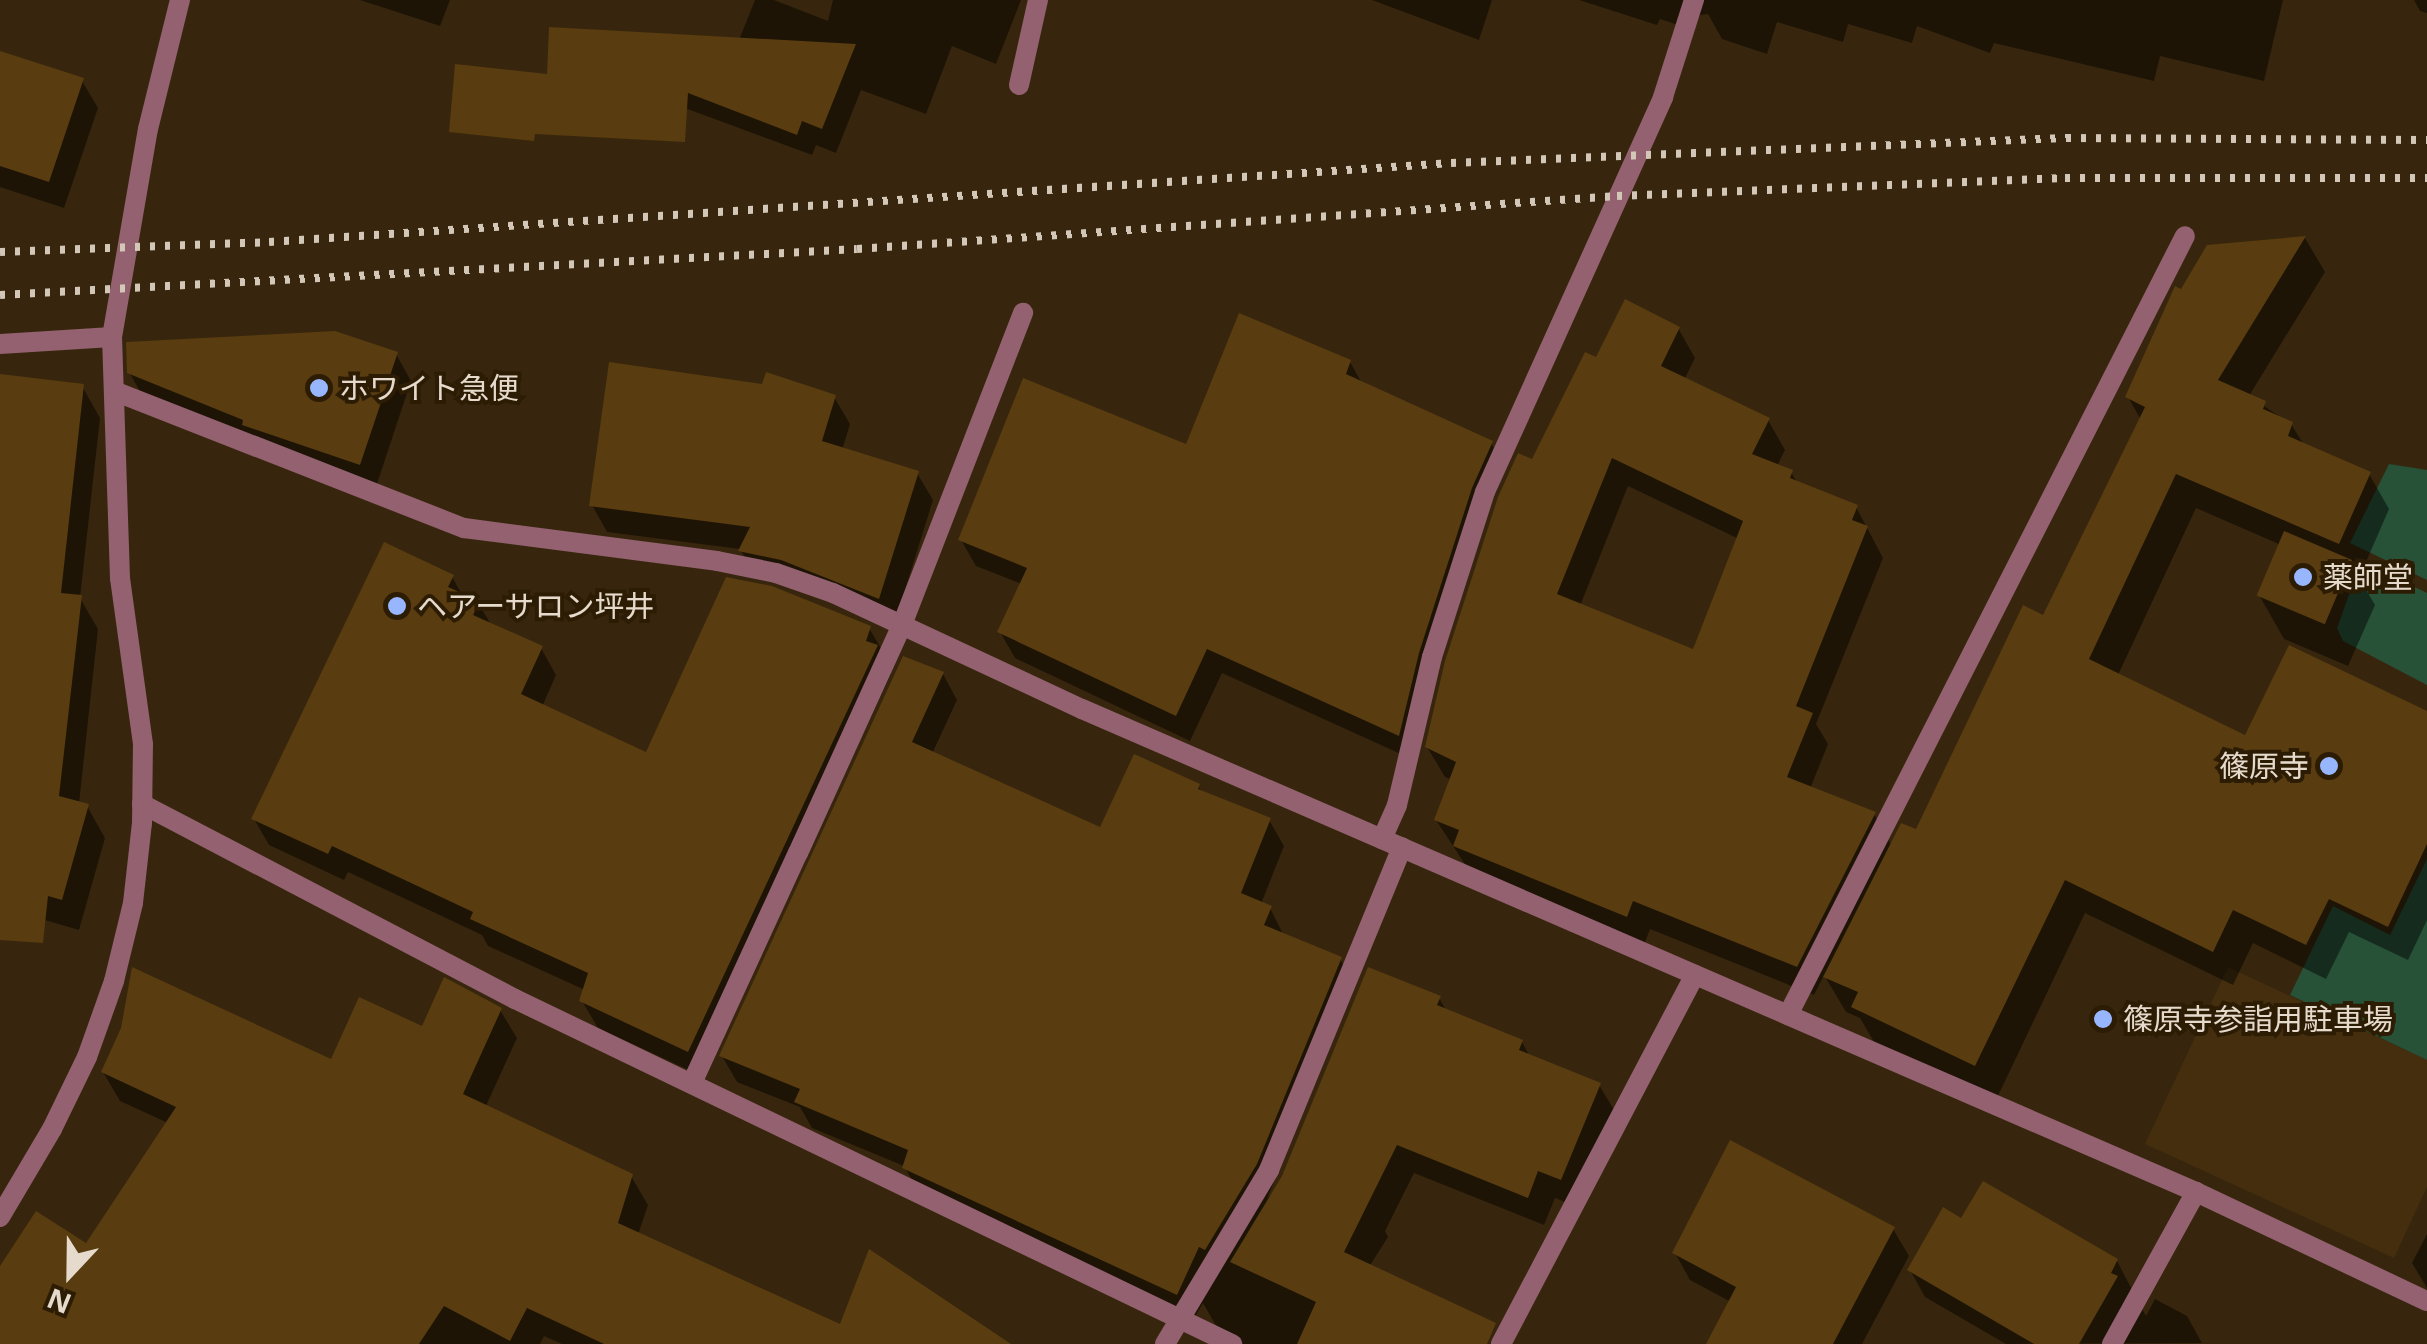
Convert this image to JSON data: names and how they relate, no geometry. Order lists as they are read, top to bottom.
{
  "places": [
    "ホワイト急便",
    "薬師堂",
    "ヘアーサロン坪井",
    "篠原寺",
    "篠原寺参詣用駐車場"
  ],
  "north": "bottom"
}
